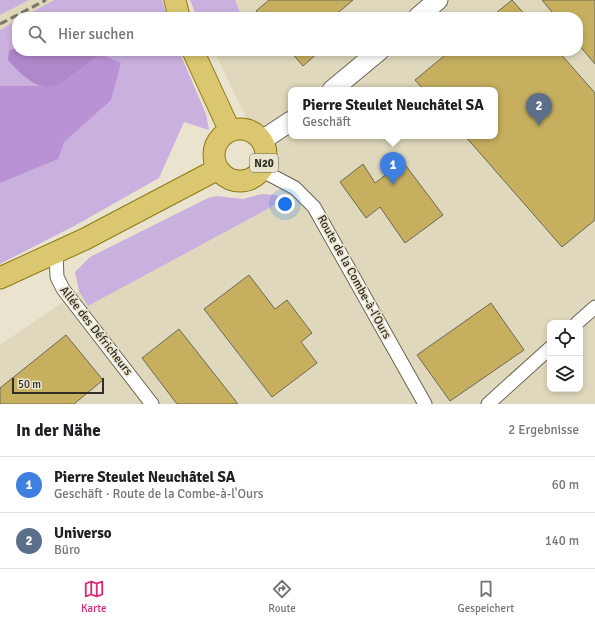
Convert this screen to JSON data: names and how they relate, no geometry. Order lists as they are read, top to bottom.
{
  "streets": {
    "main road": ["N20"],
    "street": ["Route de la Combe-à-l'Ours", "Allée des Défricheurs"]
  },
  "crossings": [
    ["N20", "Route de la Combe-à-l'Ours"]
  ],
  "scale_bar": "50 m",
  "page": {
    "search": "Hier suchen",
    "popup": ["Pierre Steulet Neuchâtel SA", "Geschäft"],
    "pins": ["2", "1"],
    "scale": "50 m",
    "heading": ["In der Nähe", "2 Ergebnisse"],
    "list": [
      {
        "mark": "1",
        "name": "Pierre Steulet Neuchâtel SA",
        "note": "Geschäft · Route de la Combe-à-l'Ours",
        "value": "60 m"
      },
      {
        "mark": "2",
        "name": "Universo",
        "note": "Büro",
        "value": "140 m"
      }
    ],
    "nav": ["Karte", "Route", "Gespeichert"]
  }
}
